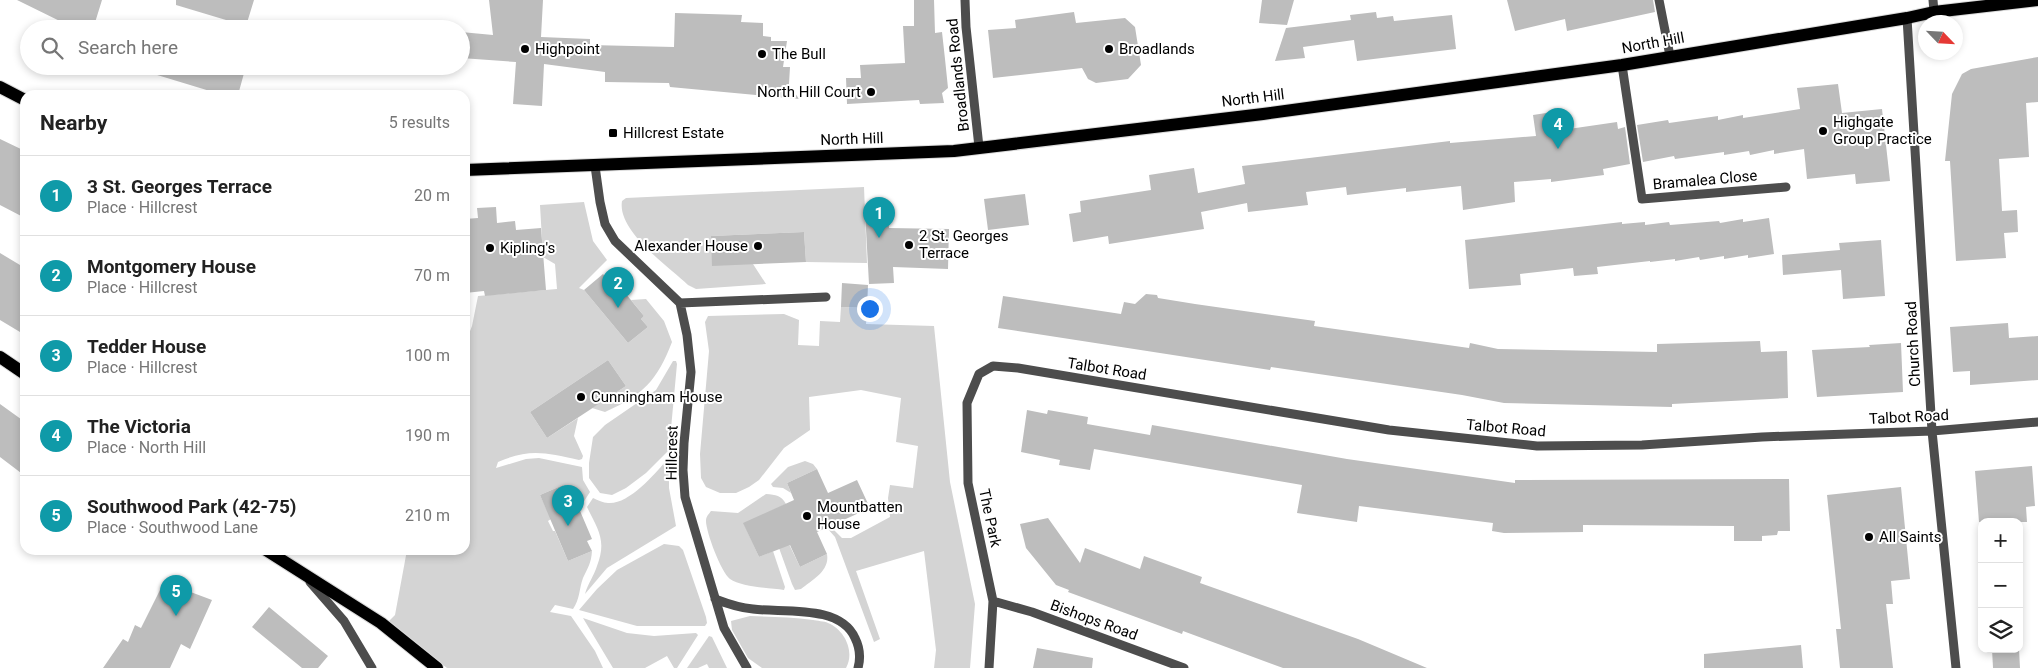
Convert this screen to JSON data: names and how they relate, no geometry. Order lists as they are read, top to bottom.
{
  "streets": {
    "main road": ["North Hill"],
    "street": [
      "Broadlands Road",
      "Bramalea Close",
      "Church Road",
      "Talbot Road",
      "Hillcrest",
      "The Park",
      "Bishops Road"
    ]
  },
  "crossings": [
    ["North Hill", "Broadlands Road"],
    ["North Hill", "Bramalea Close"],
    ["North Hill", "Church Road"],
    ["Church Road", "Talbot Road"],
    ["Talbot Road", "The Park"],
    ["The Park", "Bishops Road"]
  ],
  "places": {
    "other": [
      "Highpoint",
      "Broadlands",
      "The Bull",
      "North Hill Court",
      "Highgate Group Practice",
      "2 St. Georges Terrace",
      "Alexander House",
      "Kipling's",
      "Cunningham House",
      "Mountbatten House",
      "All Saints"
    ],
    "transit": ["Hillcrest Estate"]
  },
  "north": "bottom right",
  "page": {
    "search": "Search here",
    "heading": ["Nearby", "5 results"],
    "pins": [
      "4",
      "1",
      "2",
      "3",
      "5"
    ],
    "list": [
      {
        "mark": "1",
        "name": "3 St. Georges Terrace",
        "note": "Place · Hillcrest",
        "value": "20 m"
      },
      {
        "mark": "2",
        "name": "Montgomery House",
        "note": "Place · Hillcrest",
        "value": "70 m"
      },
      {
        "mark": "3",
        "name": "Tedder House",
        "note": "Place · Hillcrest",
        "value": "100 m"
      },
      {
        "mark": "4",
        "name": "The Victoria",
        "note": "Place · North Hill",
        "value": "190 m"
      },
      {
        "mark": "5",
        "name": "Southwood Park (42-75)",
        "note": "Place · Southwood Lane",
        "value": "210 m"
      }
    ],
    "map_buttons": ["+", "−"]
  }
}
